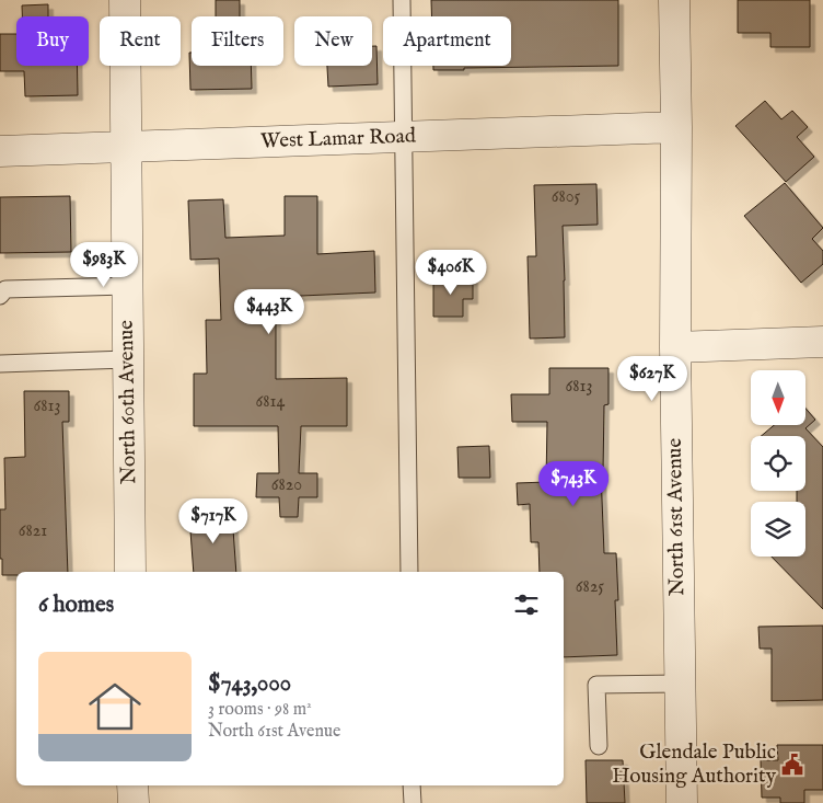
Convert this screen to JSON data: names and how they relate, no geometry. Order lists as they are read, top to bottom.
{
  "streets": {
    "street": ["West Lamar Road", "North 60th Avenue", "North 61st Avenue"]
  },
  "crossings": [
    ["West Lamar Road", "North 60th Avenue"],
    ["West Lamar Road", "North 61st Avenue"]
  ],
  "places": {
    "public building": ["Glendale Public Housing Authority"]
  },
  "house_numbers": [
    "6805",
    "6813",
    "6814",
    "6813",
    "6820",
    "6821",
    "6825"
  ],
  "north": "bottom",
  "page": {
    "chip": [
      "Buy",
      "Rent",
      "Filters",
      "New",
      "Apartment"
    ],
    "price": [
      "$983K",
      "$406K",
      "$443K",
      "$627K",
      "$743K",
      "$717K"
    ],
    "heading": "6 homes",
    "list": [
      {
        "name": "$743,000",
        "note": "3 rooms · 98 m² · North 61st Avenue"
      }
    ]
  }
}
